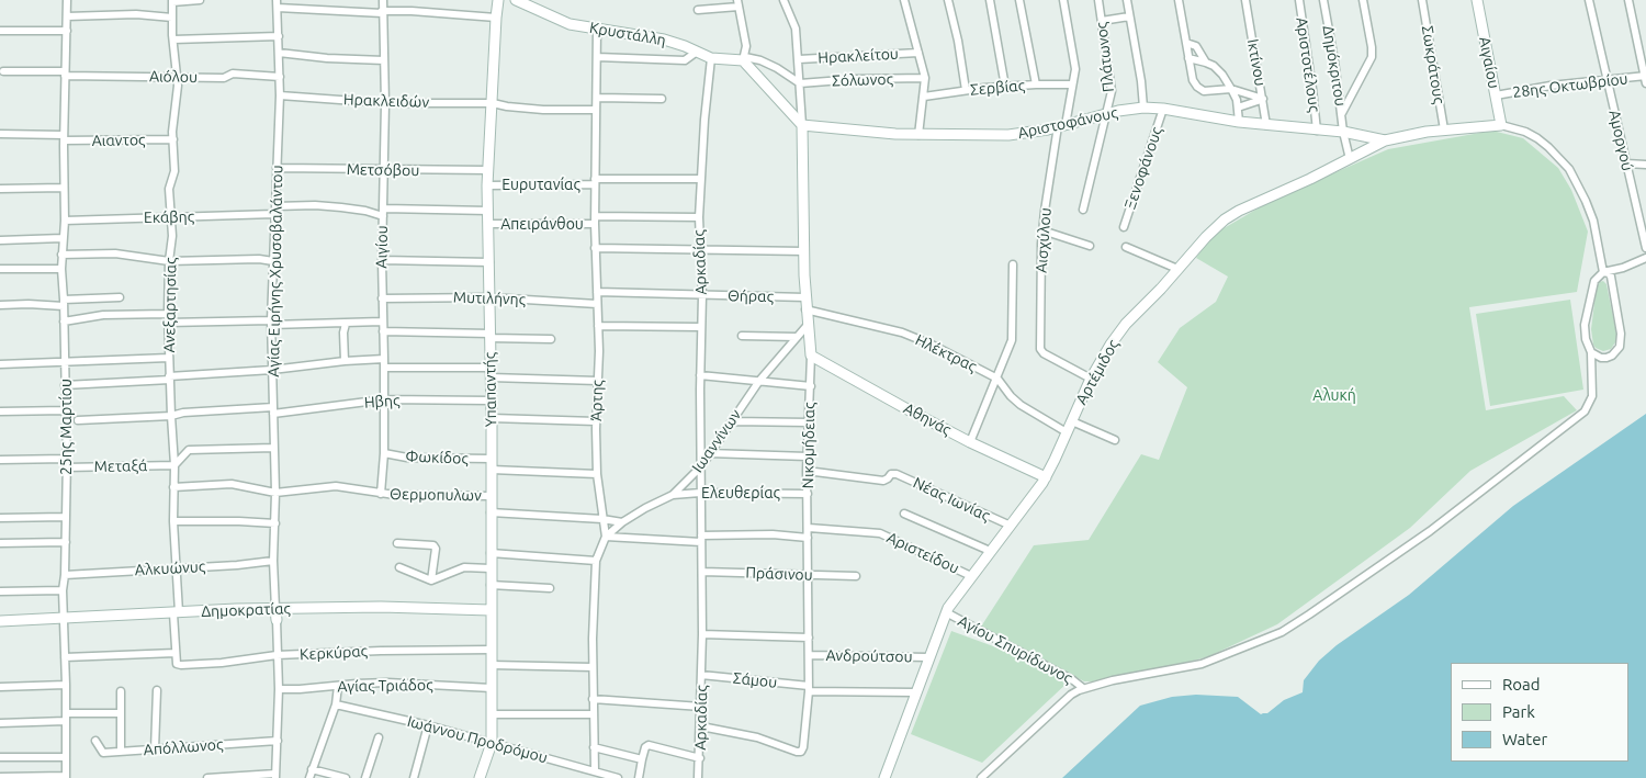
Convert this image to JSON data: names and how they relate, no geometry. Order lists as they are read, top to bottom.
{
  "streets": {
    "street": [
      "Κρυστάλλη",
      "Ηρακλείτου",
      "Πλάτωνος",
      "Ικτίνου",
      "Αιγαίου",
      "Αριστοτέλους",
      "Σωκράτους",
      "Δημόκριτου",
      "Αιόλου",
      "Σόλωνος",
      "28ης Οκτωβρίου",
      "Σερβίας",
      "Ηρακλειδών",
      "Αριστοφάνους",
      "Αιαντος",
      "Αμοργού",
      "Ξενοφάνους",
      "Μετσόβου",
      "Ευρυτανίας",
      "Εκάβης",
      "Απειράνθου",
      "Αισχύλου",
      "Αιγίου",
      "Αρκαδίας",
      "Αγίας Ειρήνης Χρυσοβαλάντου",
      "Θήρας",
      "Μυτιλήνης",
      "Ανεξαρτησίας",
      "Ηλέκτρας",
      "Αρτέμιδος",
      "Υπαπαντής",
      "Άρτης",
      "Ηβης",
      "Αθηνάς",
      "25ης Μαρτίου",
      "Ιωαννίνων",
      "Νικομήδειας",
      "Φωκίδος",
      "Μεταξά",
      "Ελευθερίας",
      "Θερμοπυλων",
      "Νέας Ιωνίας",
      "Αριστείδου",
      "Αλκυώνυς",
      "Πράσινου",
      "Δημοκρατίας",
      "Αγίου Σπυρίδωνος",
      "Κερκύρας",
      "Ανδρούτσου",
      "Σάμου",
      "Αγίας Τριάδος",
      "Ιωάννου Προδρόμου",
      "Απόλλωνος"
    ]
  },
  "crossings": [
    ["Κρυστάλλη", "Αρκαδίας"],
    ["Κρυστάλλη", "Άρτης"],
    ["Πλάτωνος", "Αριστοφάνους"],
    ["Ικτίνου", "Αριστοφάνους"],
    ["Αιγαίου", "28ης Οκτωβρίου"],
    ["Αιγαίου", "Αρτέμιδος"],
    ["Αριστοτέλους", "Αριστοφάνους"],
    ["Σωκράτους", "Αρτέμιδος"],
    ["Δημόκριτου", "Αριστοφάνους"],
    ["Δημόκριτου", "Αρτέμιδος"],
    ["Αιόλου", "Αγίας Ειρήνης Χρυσοβαλάντου"],
    ["Αιόλου", "Ανεξαρτησίας"],
    ["Αιόλου", "25ης Μαρτίου"],
    ["28ης Οκτωβρίου", "Αμοργού"],
    ["Σερβίας", "Αισχύλου"],
    ["Ηρακλειδών", "Αιγίου"],
    ["Ηρακλειδών", "Αγίας Ειρήνης Χρυσοβαλάντου"],
    ["Ηρακλειδών", "Υπαπαντής"],
    ["Ηρακλειδών", "Άρτης"],
    ["Αριστοφάνους", "Ξενοφάνους"],
    ["Αριστοφάνους", "Αισχύλου"],
    ["Αριστοφάνους", "Αρτέμιδος"],
    ["Αριστοφάνους", "Νικομήδειας"],
    ["Αιαντος", "Ανεξαρτησίας"],
    ["Αιαντος", "25ης Μαρτίου"],
    ["Μετσόβου", "Αιγίου"],
    ["Μετσόβου", "Αγίας Ειρήνης Χρυσοβαλάντου"],
    ["Μετσόβου", "Υπαπαντής"],
    ["Ευρυτανίας", "Αρκαδίας"],
    ["Ευρυτανίας", "Υπαπαντής"],
    ["Ευρυτανίας", "Άρτης"],
    ["Εκάβης", "Αιγίου"],
    ["Εκάβης", "Αγίας Ειρήνης Χρυσοβαλάντου"],
    ["Εκάβης", "Ανεξαρτησίας"],
    ["Εκάβης", "Υπαπαντής"],
    ["Εκάβης", "25ης Μαρτίου"],
    ["Απειράνθου", "Αρκαδίας"],
    ["Απειράνθου", "Υπαπαντής"],
    ["Απειράνθου", "Άρτης"],
    ["Αισχύλου", "Αρτέμιδος"],
    ["Αιγίου", "Μυτιλήνης"],
    ["Αιγίου", "Ηβης"],
    ["Αιγίου", "Φωκίδος"],
    ["Αιγίου", "Θερμοπυλων"],
    ["Αρκαδίας", "Θήρας"],
    ["Αρκαδίας", "Ιωαννίνων"],
    ["Αρκαδίας", "Νικομήδειας"],
    ["Αρκαδίας", "Ελευθερίας"],
    ["Αρκαδίας", "Πράσινου"],
    ["Αρκαδίας", "Σάμου"],
    ["Αγίας Ειρήνης Χρυσοβαλάντου", "Ηβης"],
    ["Αγίας Ειρήνης Χρυσοβαλάντου", "Θερμοπυλων"],
    ["Αγίας Ειρήνης Χρυσοβαλάντου", "Αλκυώνυς"],
    ["Αγίας Ειρήνης Χρυσοβαλάντου", "Δημοκρατίας"],
    ["Θήρας", "Άρτης"],
    ["Θήρας", "Νικομήδειας"],
    ["Μυτιλήνης", "Υπαπαντής"],
    ["Μυτιλήνης", "Άρτης"],
    ["Ανεξαρτησίας", "Ηβης"],
    ["Ανεξαρτησίας", "Μεταξά"],
    ["Ανεξαρτησίας", "Θερμοπυλων"],
    ["Ανεξαρτησίας", "Αλκυώνυς"],
    ["Ανεξαρτησίας", "Δημοκρατίας"],
    ["Ανεξαρτησίας", "Κερκύρας"],
    ["Ηλέκτρας", "Αρτέμιδος"],
    ["Ηλέκτρας", "Νικομήδειας"],
    ["Αρτέμιδος", "Αθηνάς"],
    ["Αρτέμιδος", "Νέας Ιωνίας"],
    ["Αρτέμιδος", "Αριστείδου"],
    ["Αρτέμιδος", "Αγίου Σπυρίδωνος"],
    ["Αρτέμιδος", "Ανδρούτσου"],
    ["Αρτέμιδος", "Σάμου"],
    ["Υπαπαντής", "Ηβης"],
    ["Υπαπαντής", "Φωκίδος"],
    ["Υπαπαντής", "Θερμοπυλων"],
    ["Υπαπαντής", "Δημοκρατίας"],
    ["Υπαπαντής", "Κερκύρας"],
    ["Υπαπαντής", "Αγίας Τριάδος"],
    ["Υπαπαντής", "Ιωάννου Προδρόμου"],
    ["Άρτης", "Ιωαννίνων"],
    ["Άρτης", "Φωκίδος"],
    ["Αθηνάς", "Νικομήδειας"],
    ["25ης Μαρτίου", "Μεταξά"],
    ["25ης Μαρτίου", "Αλκυώνυς"],
    ["25ης Μαρτίου", "Δημοκρατίας"],
    ["Ιωαννίνων", "Νικομήδειας"],
    ["Ιωαννίνων", "Ελευθερίας"],
    ["Νικομήδειας", "Ελευθερίας"],
    ["Νικομήδειας", "Νέας Ιωνίας"],
    ["Νικομήδειας", "Αριστείδου"],
    ["Νικομήδειας", "Πράσινου"],
    ["Νικομήδειας", "Ανδρούτσου"],
    ["Νικομήδειας", "Σάμου"]
  ],
  "parks": ["Αλυκή"],
  "legend": ["Road", "Park", "Water"]
}
